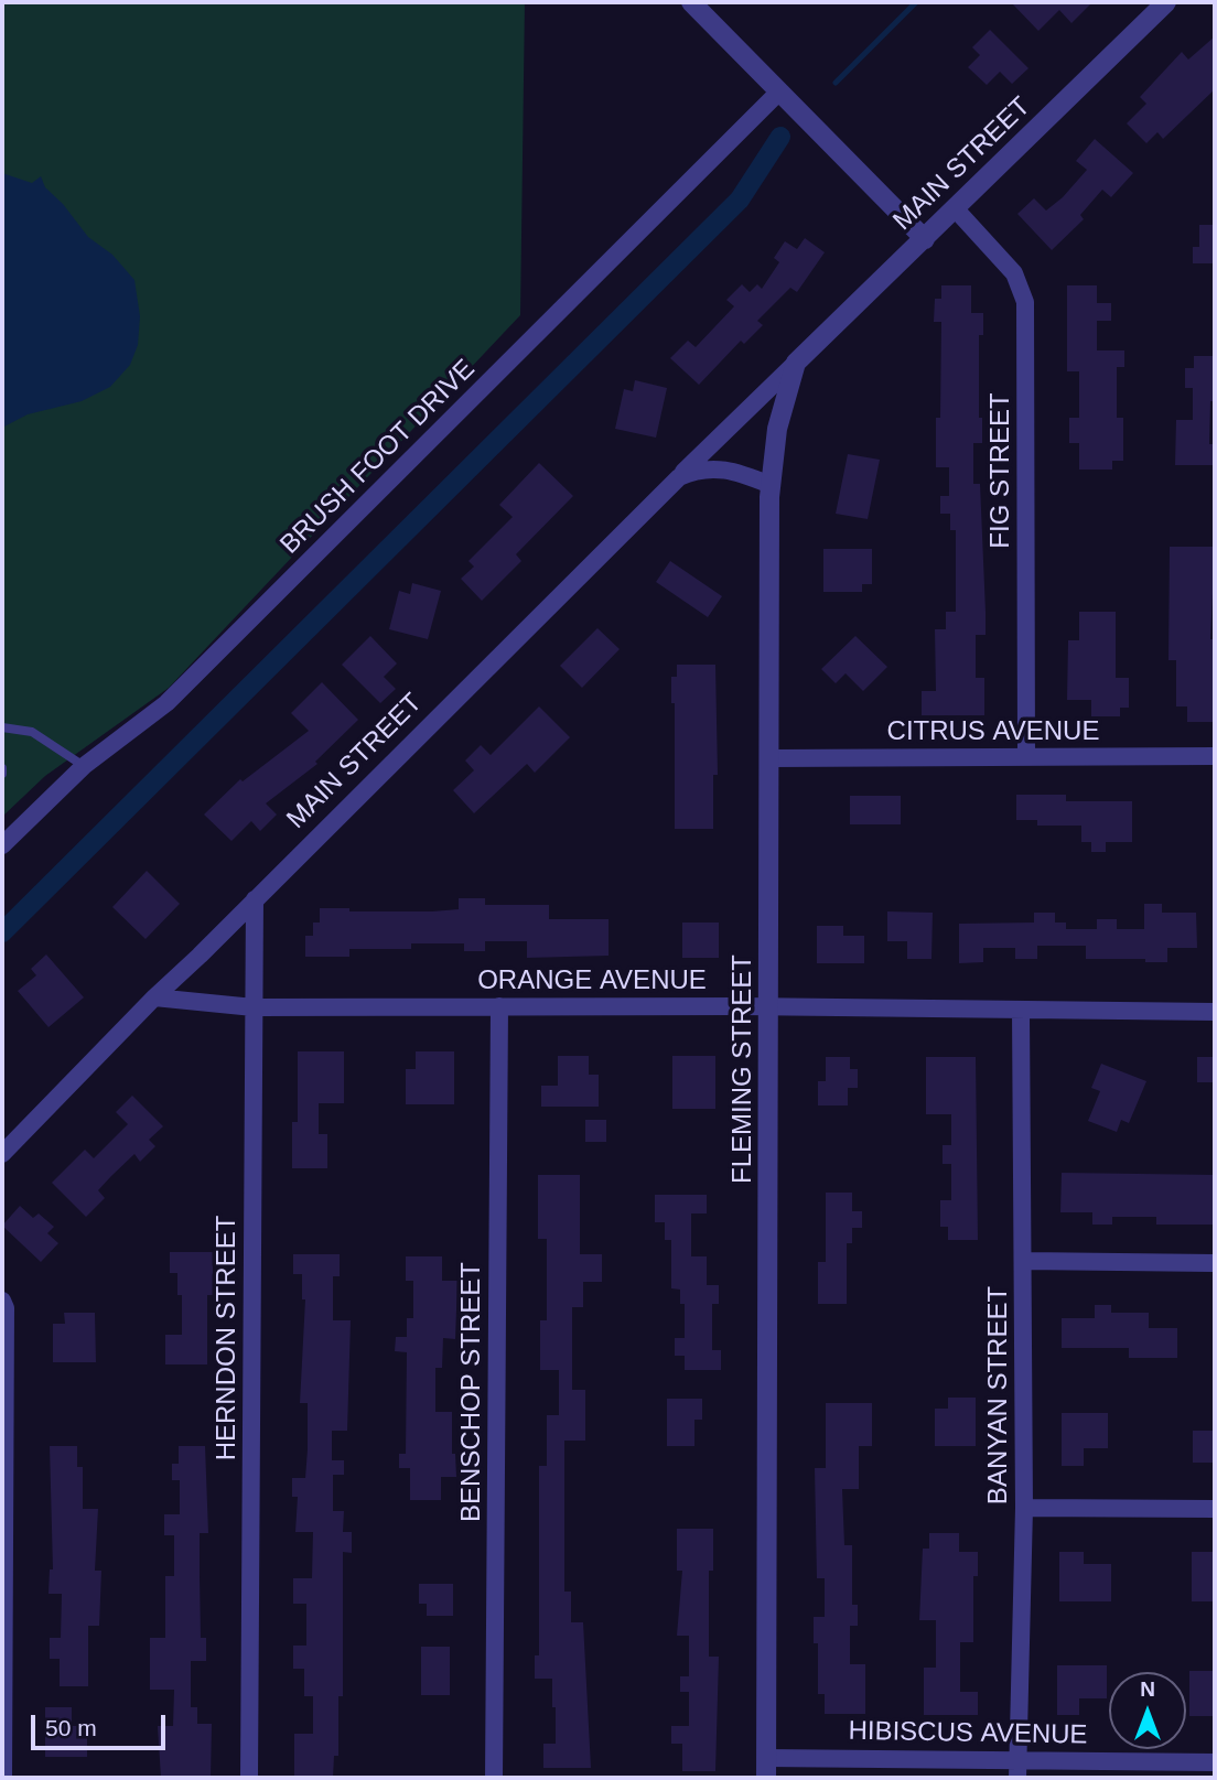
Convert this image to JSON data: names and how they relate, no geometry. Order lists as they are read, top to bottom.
{
  "streets": {
    "street": [
      "MAIN STREET",
      "BRUSH FOOT DRIVE",
      "FIG STREET",
      "CITRUS AVENUE",
      "ORANGE AVENUE",
      "FLEMING STREET",
      "HERNDON STREET",
      "BENSCHOP STREET",
      "BANYAN STREET",
      "HIBISCUS AVENUE"
    ]
  },
  "crossings": [
    ["MAIN STREET", "FIG STREET"],
    ["MAIN STREET", "ORANGE AVENUE"],
    ["MAIN STREET", "FLEMING STREET"],
    ["MAIN STREET", "HERNDON STREET"],
    ["FIG STREET", "CITRUS AVENUE"],
    ["CITRUS AVENUE", "FLEMING STREET"],
    ["ORANGE AVENUE", "FLEMING STREET"],
    ["ORANGE AVENUE", "HERNDON STREET"],
    ["ORANGE AVENUE", "BENSCHOP STREET"],
    ["ORANGE AVENUE", "BANYAN STREET"],
    ["FLEMING STREET", "HIBISCUS AVENUE"],
    ["BANYAN STREET", "HIBISCUS AVENUE"]
  ],
  "scale_bar": "50 m",
  "north": "top"
}
